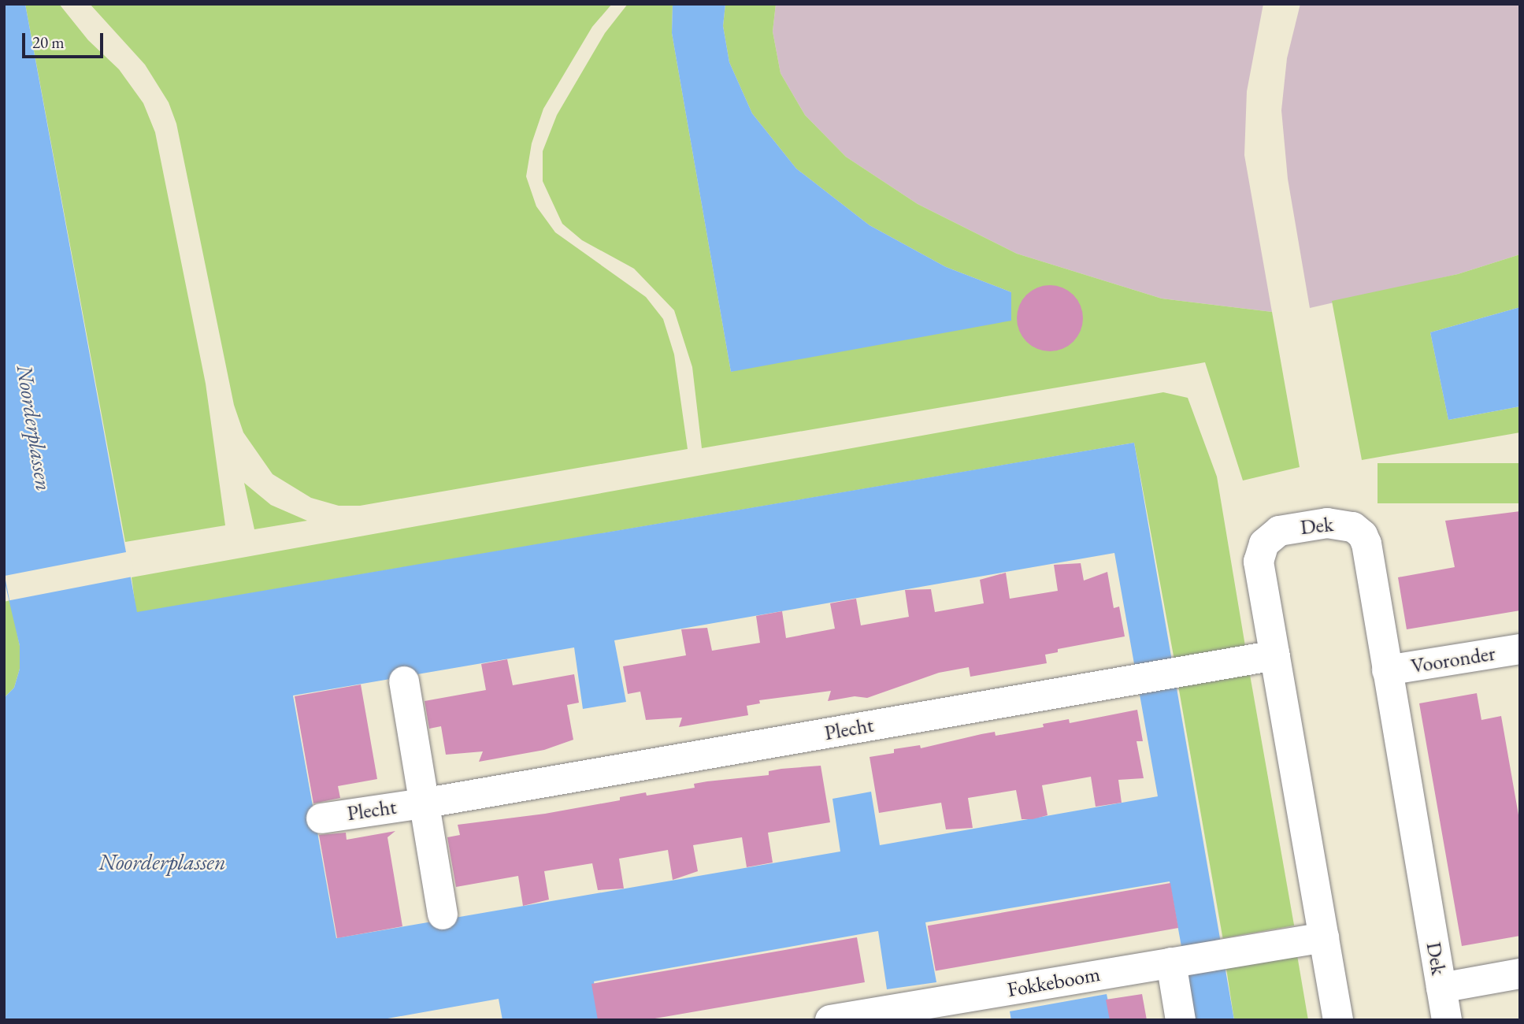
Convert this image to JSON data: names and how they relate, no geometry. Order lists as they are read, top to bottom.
{
  "streets": {
    "street": [
      "Dek",
      "Vooronder",
      "Plecht",
      "Fokkeboom"
    ]
  },
  "crossings": [
    ["Dek", "Vooronder"],
    ["Dek", "Plecht"],
    ["Dek", "Fokkeboom"]
  ],
  "water": ["Noorderplassen"],
  "scale_bar": "20 m"
}
